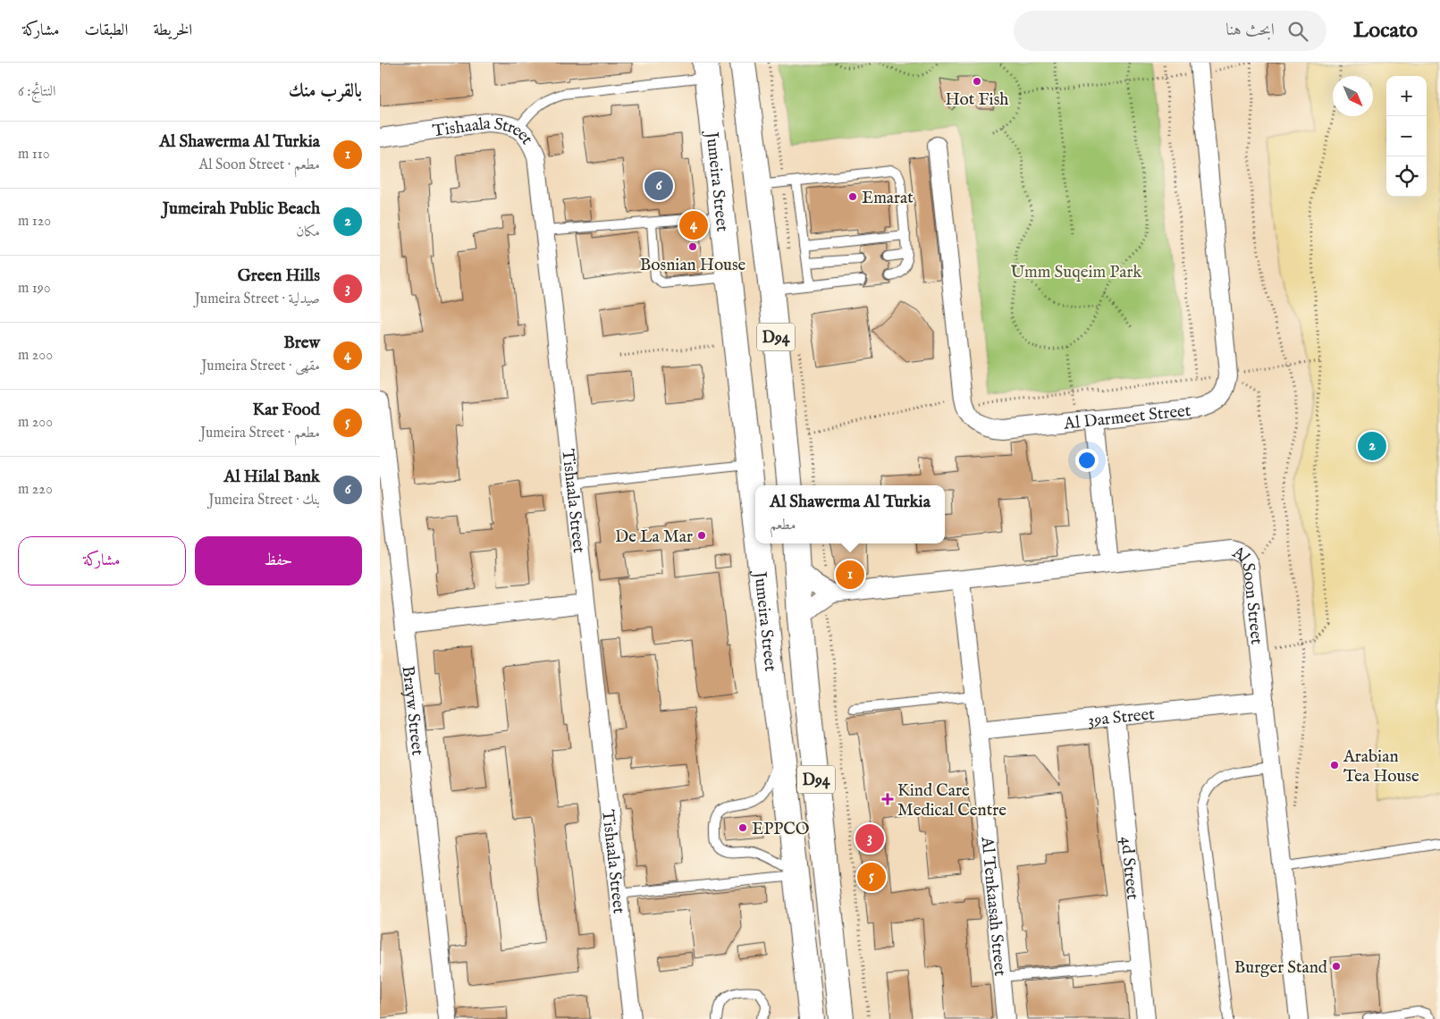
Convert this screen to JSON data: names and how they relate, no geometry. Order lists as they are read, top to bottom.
{
  "streets": {
    "main road": ["Jumeira Street", "D94"],
    "street": [
      "Tishaala Street",
      "Al Darmeet Street",
      "Al Soon Street",
      "Brayw Street",
      "39a Street",
      "4d Street",
      "Al Tenkaasah Street"
    ]
  },
  "crossings": [
    ["Al Soon Street", "39a Street"],
    ["Al Soon Street", "Al Tenkaasah Street"],
    ["39a Street", "4d Street"],
    ["39a Street", "Al Tenkaasah Street"]
  ],
  "parks": ["Umm Suqeim Park"],
  "places": {
    "other": [
      "Hot Fish",
      "Emarat",
      "Bosnian House",
      "De La Mar",
      "Arabian Tea House",
      "EPPCO",
      "Burger Stand"
    ],
    "health": ["Kind Care Medical Centre"]
  },
  "north": "bottom right",
  "page": {
    "header": "Locato",
    "search": "ابحث هنا",
    "nav": ["الخريطة", "الطبقات", "مشاركة"],
    "heading": ["بالقرب منك", "النتائج: 6"],
    "map_buttons": ["+", "−"],
    "list": [
      {
        "mark": "1",
        "name": "Al Shawerma Al Turkia",
        "note": "مطعم · Al Soon Street",
        "value": "110 m"
      },
      {
        "mark": "2",
        "name": "Jumeirah Public Beach",
        "note": "مكان",
        "value": "120 m"
      },
      {
        "mark": "3",
        "name": "Green Hills",
        "note": "صيدلية · Jumeira Street",
        "value": "190 m"
      },
      {
        "mark": "4",
        "name": "Brew",
        "note": "مقهى · Jumeira Street",
        "value": "200 m"
      },
      {
        "mark": "5",
        "name": "Kar Food",
        "note": "مطعم · Jumeira Street",
        "value": "200 m"
      },
      {
        "mark": "6",
        "name": "Al Hilal Bank",
        "note": "بنك · Jumeira Street",
        "value": "220 m"
      }
    ],
    "pins": [
      "6",
      "4",
      "2",
      "1",
      "3",
      "5"
    ],
    "popup": ["Al Shawerma Al Turkia", "مطعم"],
    "buttons": ["حفظ", "مشاركة"]
  }
}
